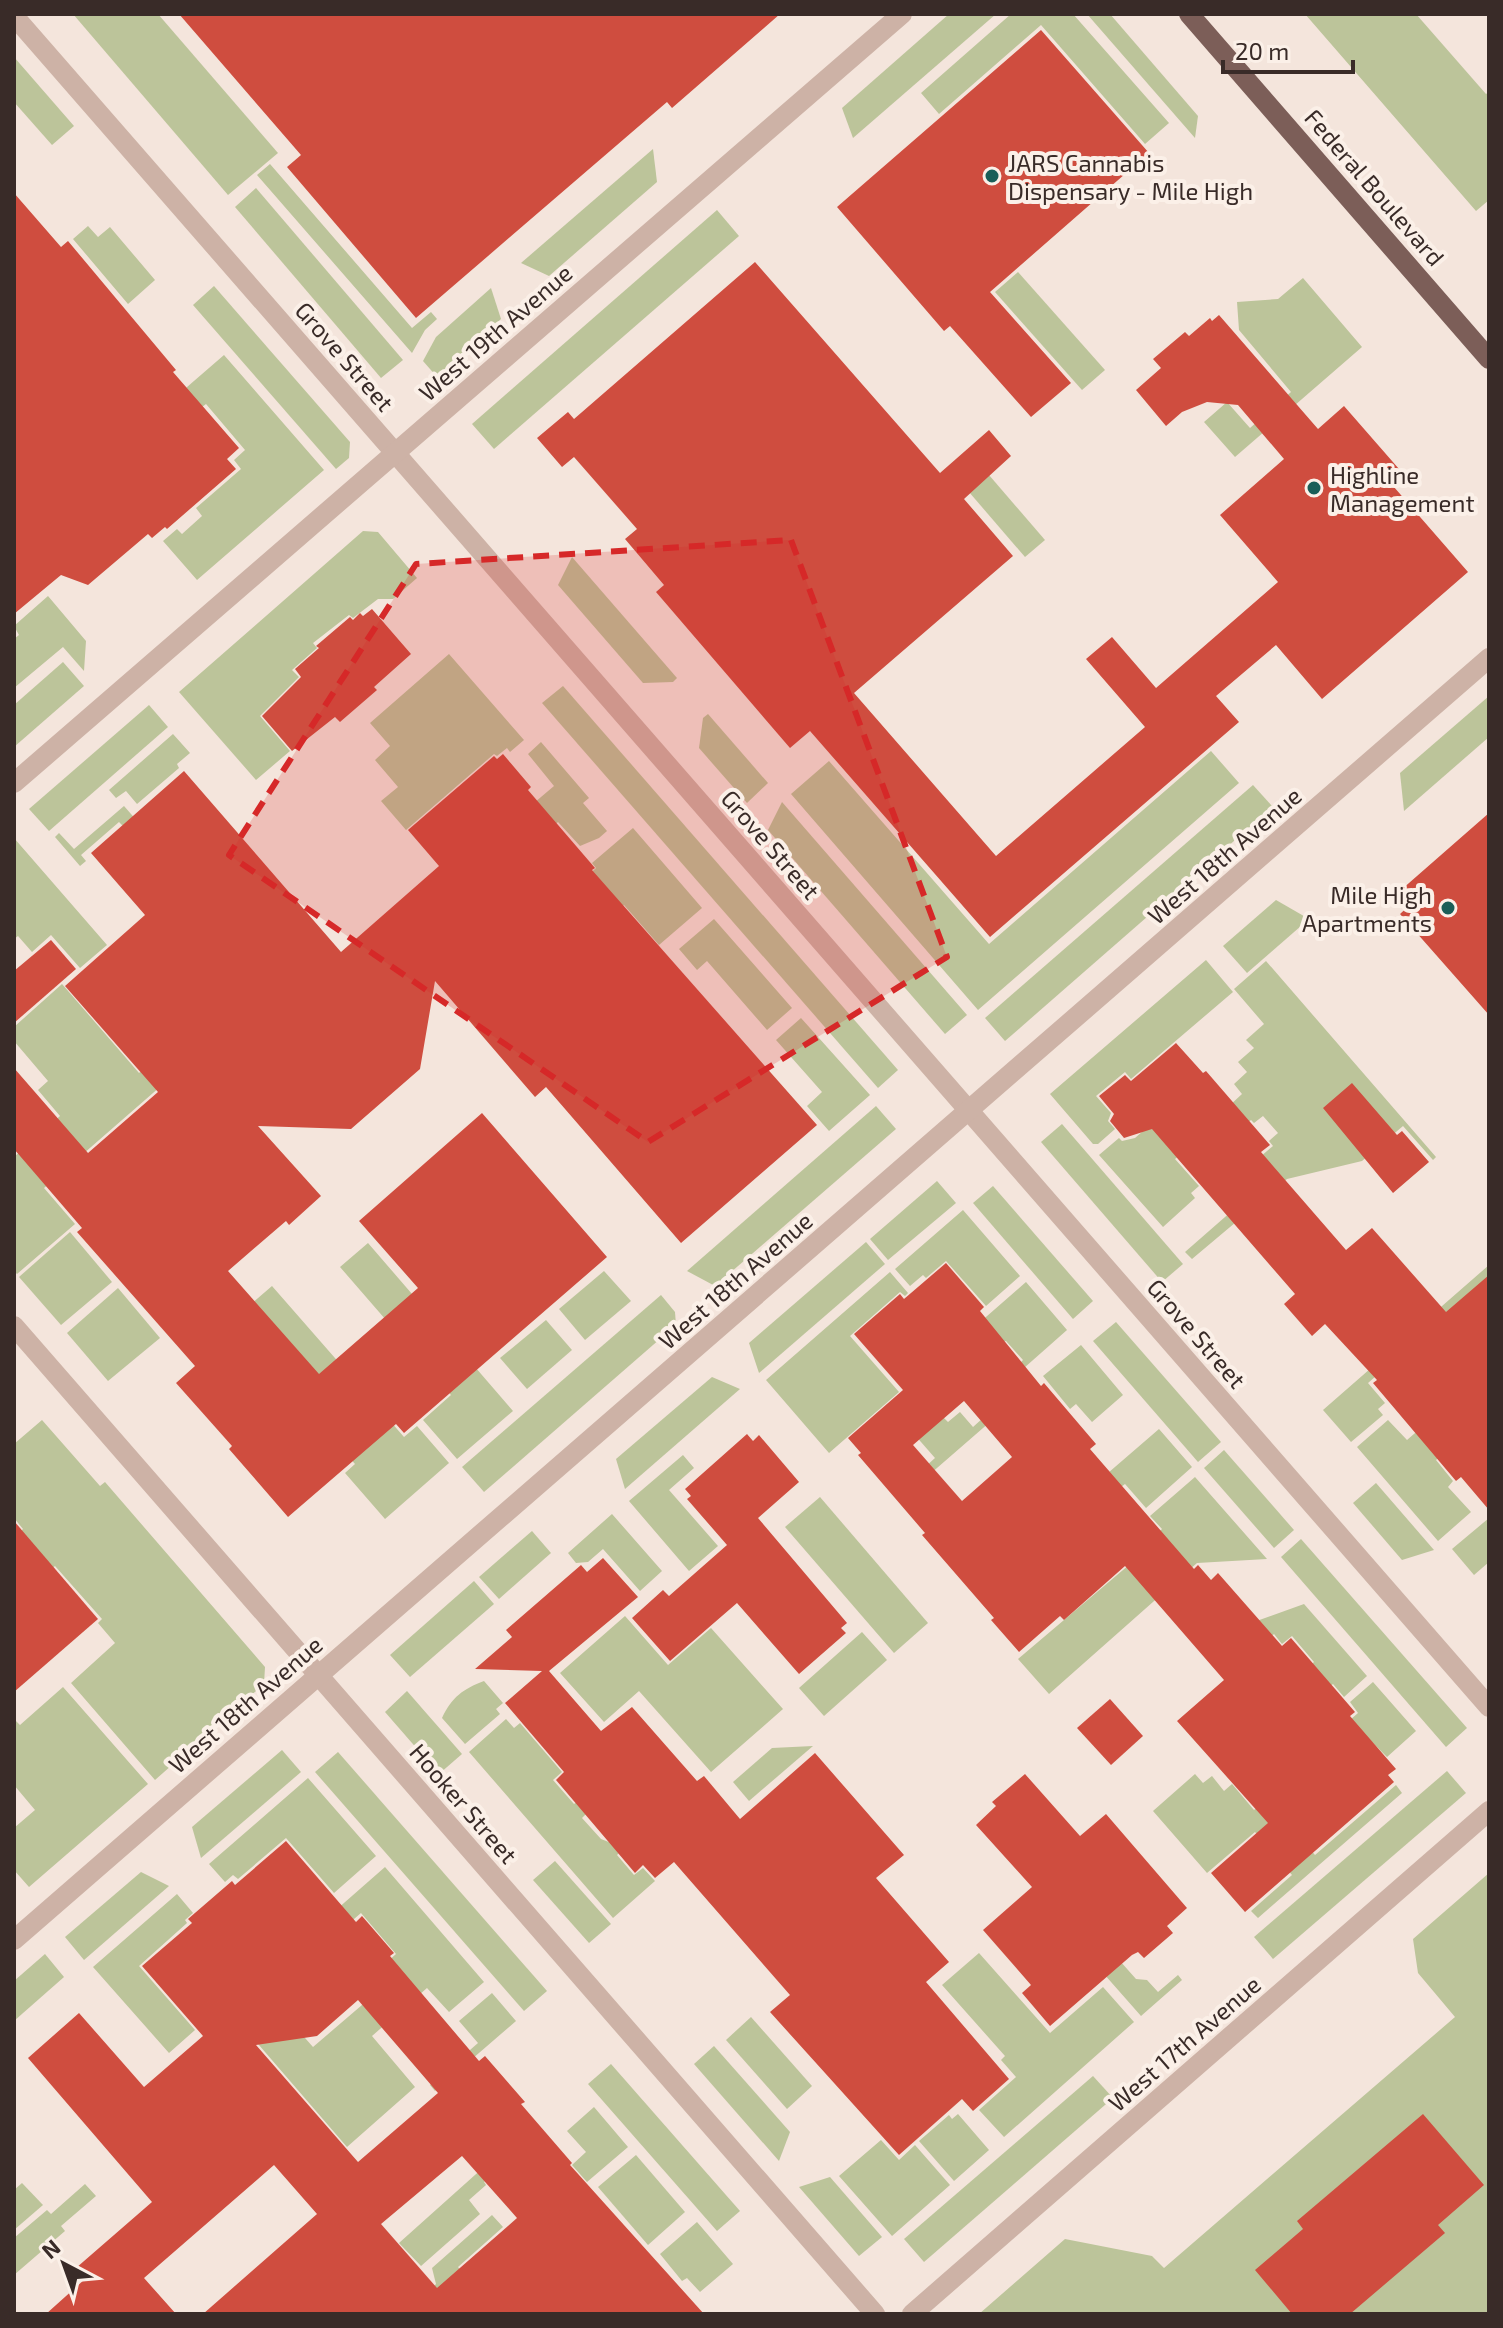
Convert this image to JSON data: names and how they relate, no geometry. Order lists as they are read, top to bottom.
{
  "streets": {
    "main road": ["Federal Boulevard"],
    "street": [
      "West 19th Avenue",
      "Grove Street",
      "West 18th Avenue",
      "Hooker Street",
      "West 17th Avenue"
    ]
  },
  "crossings": [
    ["West 19th Avenue", "Grove Street"],
    ["Grove Street", "West 18th Avenue"],
    ["West 18th Avenue", "Hooker Street"]
  ],
  "places": ["JARS Cannabis Dispensary - Mile High", "Highline Management", "Mile High Apartments"],
  "scale_bar": "20 m",
  "north": "top left"
}
